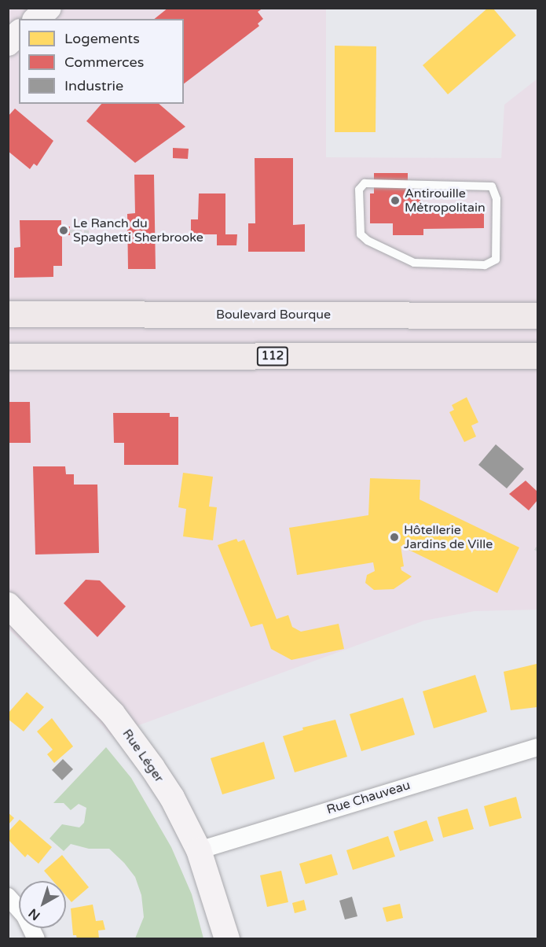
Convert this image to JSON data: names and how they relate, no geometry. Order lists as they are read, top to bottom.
{
  "streets": {
    "main road": ["Boulevard Bourque", "112"],
    "street": ["Rue Léger", "Rue Chauveau"]
  },
  "crossings": [
    ["Rue Léger", "Rue Chauveau"]
  ],
  "places": ["Antirouille Métropolitain", "Le Ranch du Spaghetti Sherbrooke", "Hôtellerie Jardins de Ville"],
  "legend": ["Logements", "Commerces", "Industrie"],
  "north": "bottom left"
}
